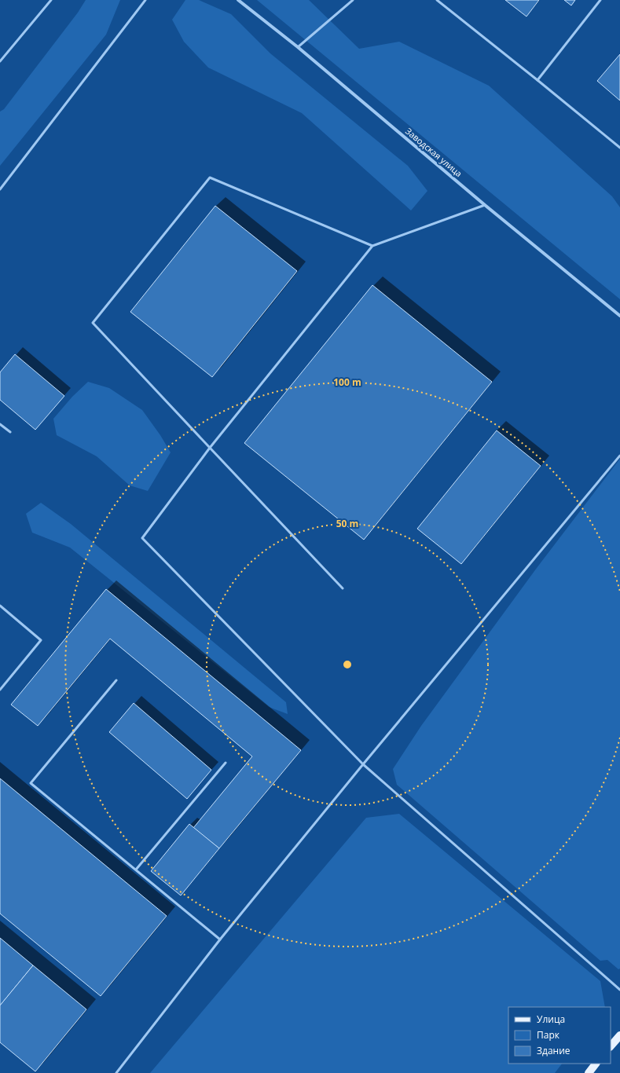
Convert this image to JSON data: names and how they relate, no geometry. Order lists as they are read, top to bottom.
{
  "streets": {
    "street": ["Заводская улица"]
  },
  "legend": ["Улица", "Парк", "Здание"],
  "rings": ["100 m", "50 m"]
}
